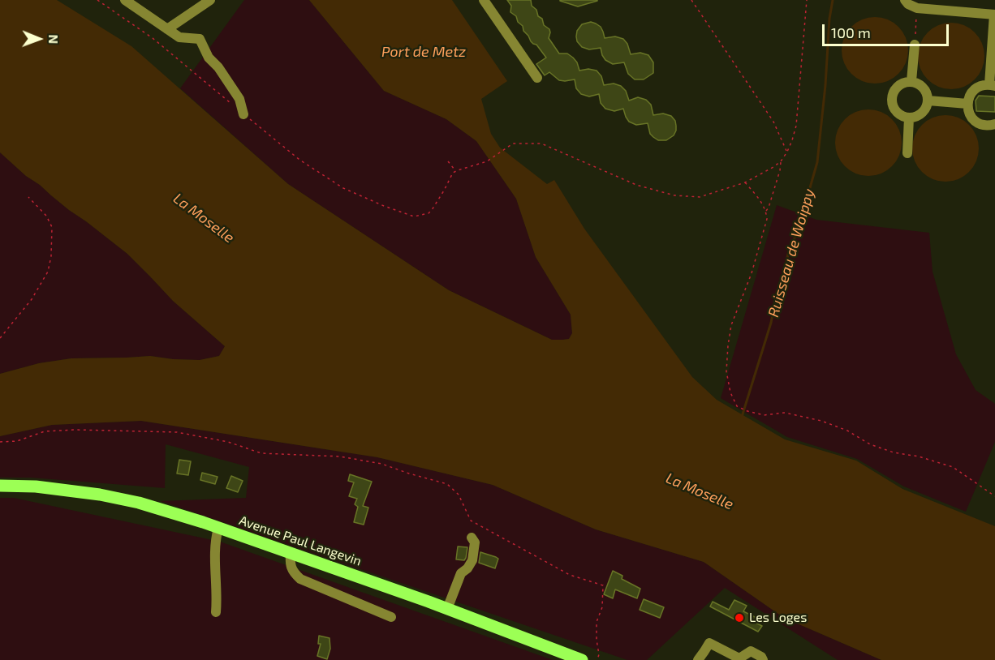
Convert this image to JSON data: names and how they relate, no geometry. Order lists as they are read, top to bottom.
{
  "streets": {
    "main road": ["Avenue Paul Langevin"]
  },
  "water": ["Port de Metz", "La Moselle", "Ruisseau de Woippy"],
  "places": ["Les Loges"],
  "scale_bar": "100 m",
  "north": "right"
}
